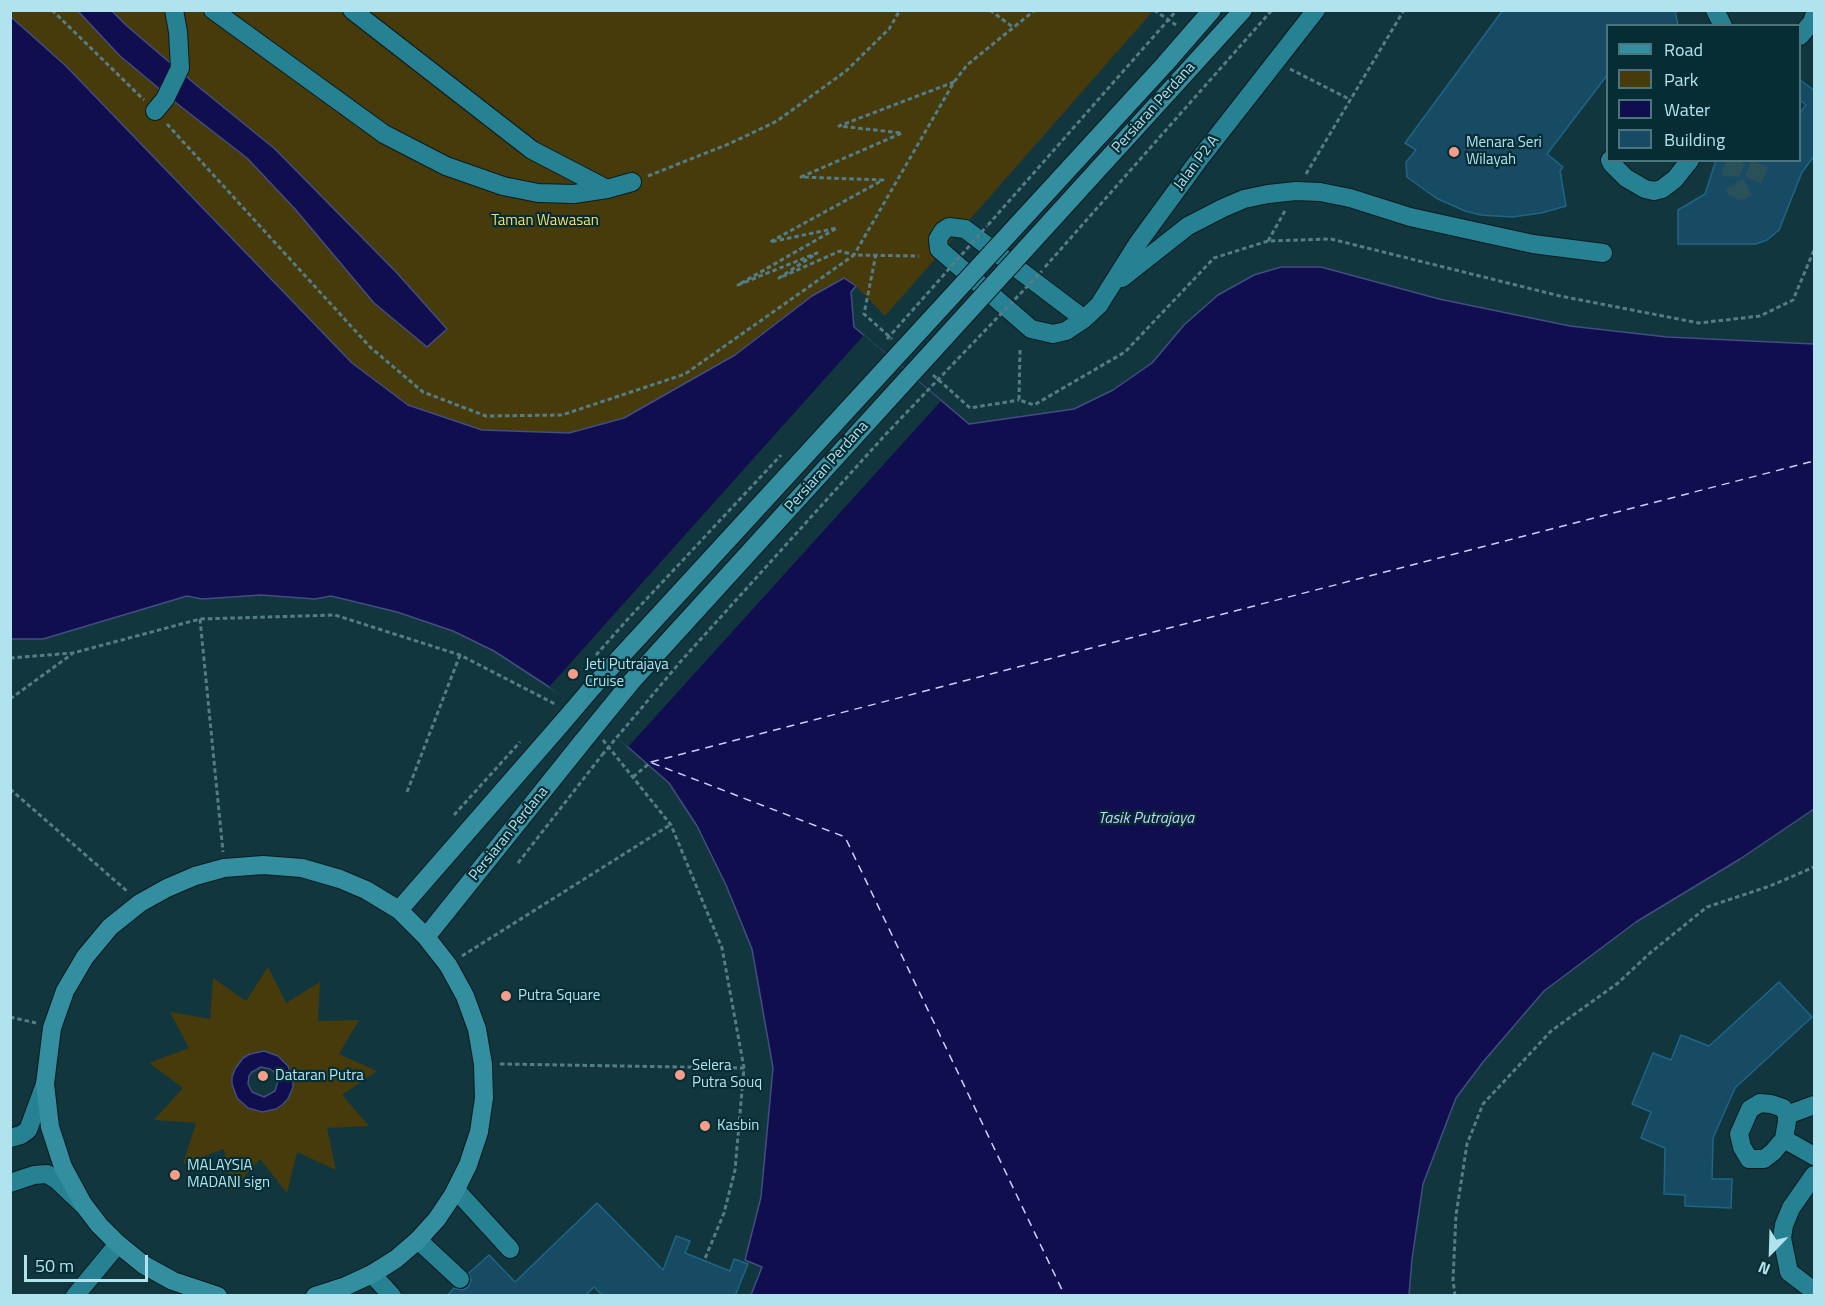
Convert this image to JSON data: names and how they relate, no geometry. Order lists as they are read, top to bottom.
{
  "streets": {
    "main road": ["Persiaran Perdana"],
    "street": ["Jalan P2 A"]
  },
  "water": ["Tasik Putrajaya"],
  "parks": ["Taman Wawasan"],
  "places": [
    "Menara Seri Wilayah",
    "Jeti Putrajaya Cruise",
    "Putra Square",
    "Selera Putra Souq",
    "Dataran Putra",
    "Kasbin",
    "MALAYSIA MADANI sign"
  ],
  "legend": [
    "Road",
    "Park",
    "Water",
    "Building"
  ],
  "scale_bar": "50 m",
  "north": "bottom left"
}
